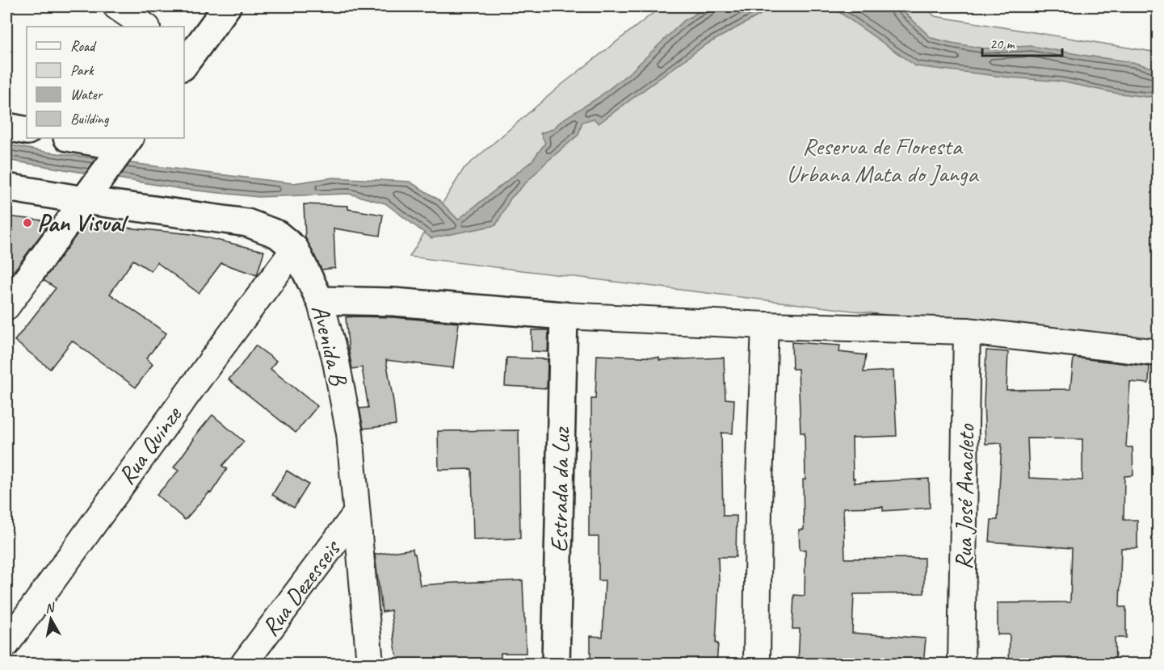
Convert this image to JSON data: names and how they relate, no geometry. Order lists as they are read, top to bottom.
{
  "streets": {
    "main road": ["Avenida B", "Estrada da Luz"],
    "street": ["Rua Quinze", "Rua José Anacleto", "Rua Dezesseis"]
  },
  "crossings": [
    ["Avenida B", "Rua Quinze"],
    ["Avenida B", "Rua Dezesseis"]
  ],
  "parks": ["Reserva de Floresta Urbana Mata do Janga"],
  "places": ["Pan Visual"],
  "legend": [
    "Road",
    "Park",
    "Water",
    "Building"
  ],
  "scale_bar": "20 m",
  "north": "top"
}
